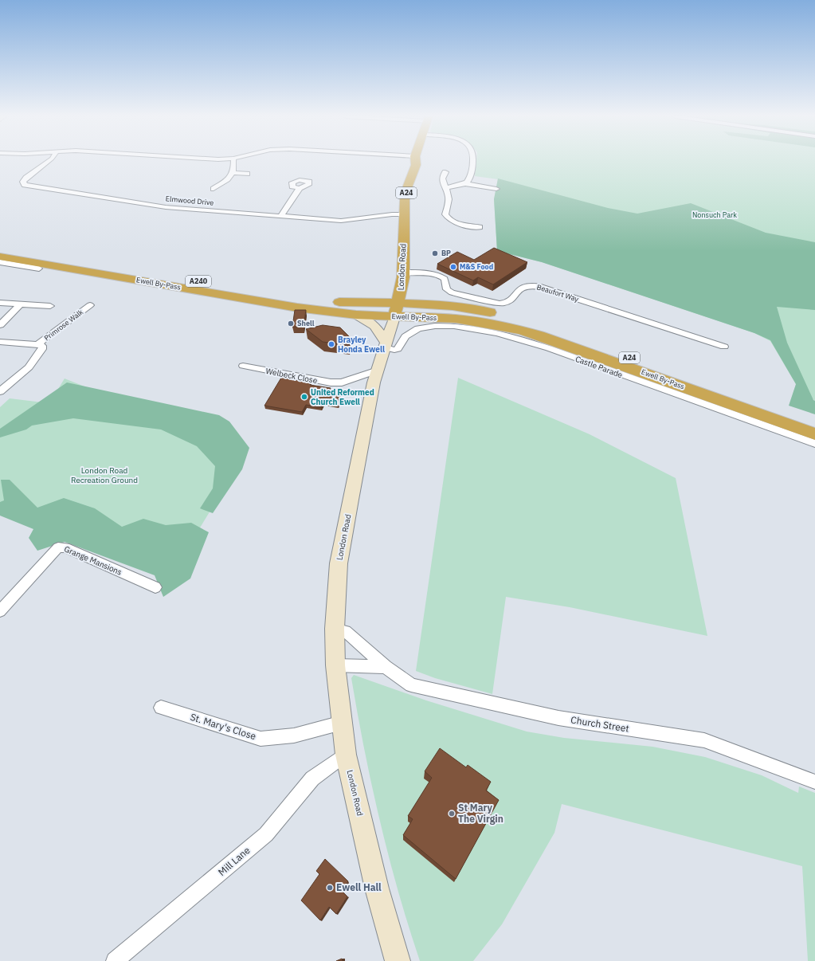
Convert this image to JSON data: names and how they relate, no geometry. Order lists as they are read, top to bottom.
{
  "streets": {
    "highway": [
      "A24",
      "London Road",
      "A240",
      "Ewell By-Pass"
    ],
    "street": [
      "Elmwood Drive",
      "Beaufort Way",
      "Primrose Walk",
      "Castle Parade",
      "Welbeck Close",
      "Grange Mansions",
      "Church Street",
      "St. Mary's Close",
      "Mill Lane"
    ]
  },
  "crossings": [
    ["Elmwood Drive", "London Road"],
    ["London Road", "Ewell By-Pass"],
    ["London Road", "Beaufort Way"],
    ["London Road", "Castle Parade"],
    ["London Road", "Welbeck Close"],
    ["London Road", "Church Street"],
    ["London Road", "St. Mary's Close"],
    ["London Road", "Mill Lane"]
  ],
  "parks": ["Nonsuch Park", "London Road Recreation Ground"],
  "places": [
    "BP",
    "M&S Food",
    "Shell",
    "Brayley Honda Ewell",
    "United Reformed Church Ewell",
    "St Mary The Virgin",
    "Ewell Hall"
  ]
}
